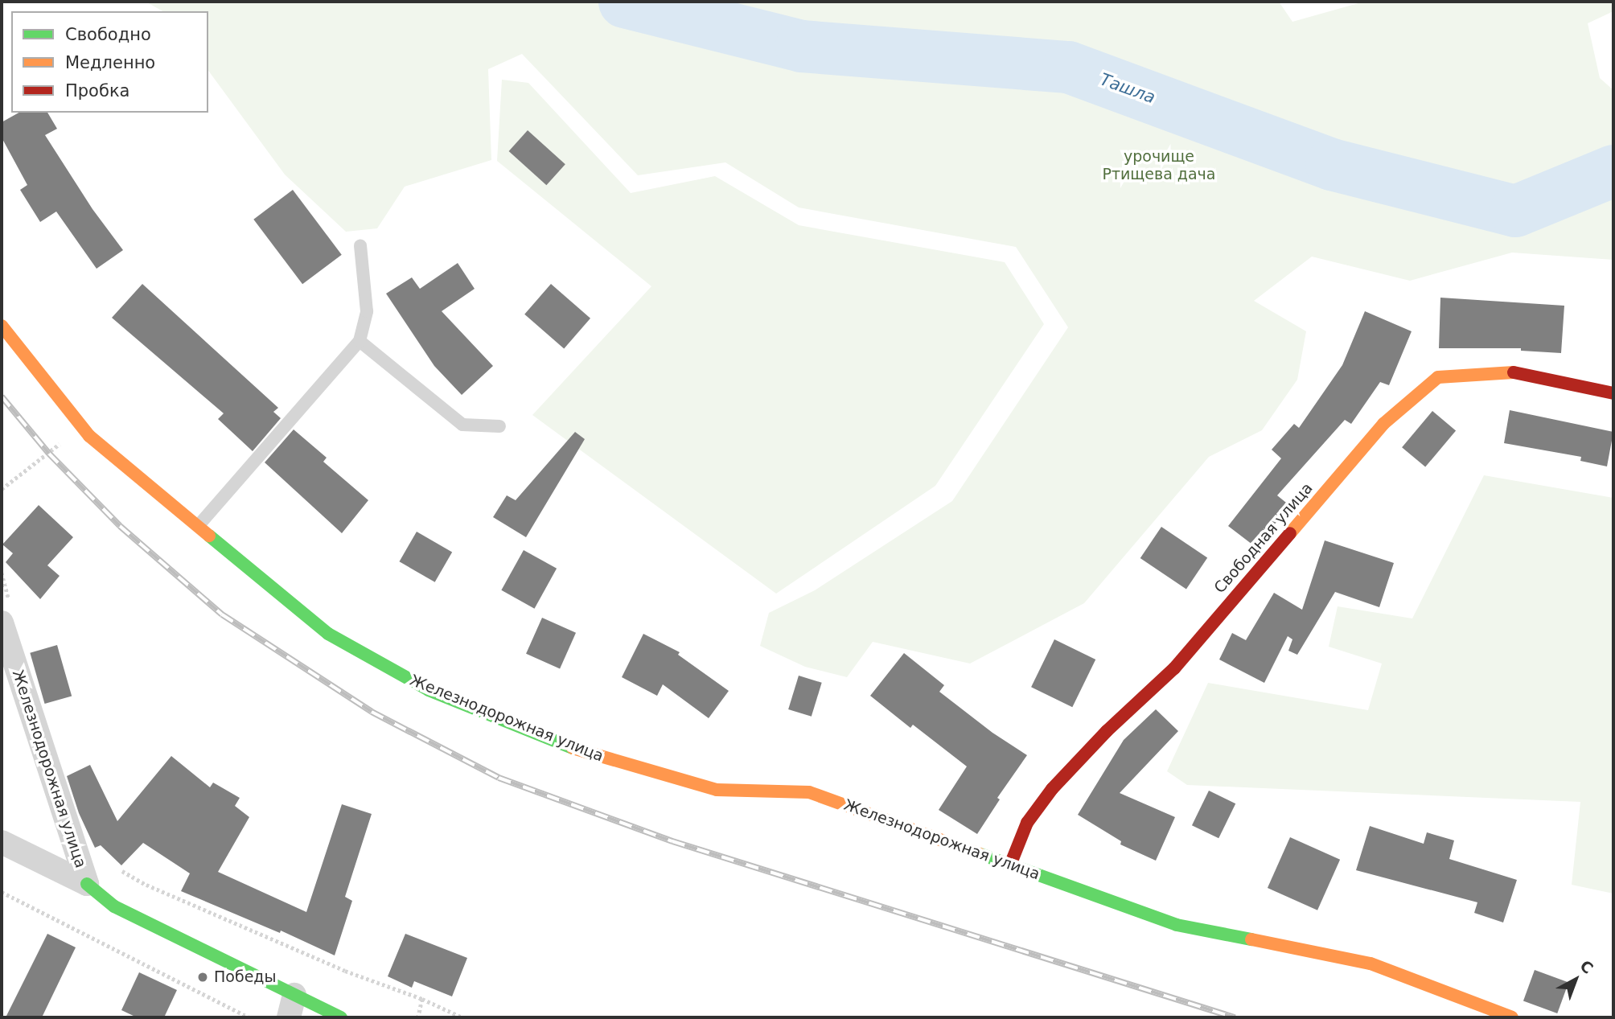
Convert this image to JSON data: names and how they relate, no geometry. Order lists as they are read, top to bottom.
{
  "streets": {
    "street": ["Свободная улица", "Железнодорожная улица"]
  },
  "crossings": [
    ["Свободная улица", "Железнодорожная улица"]
  ],
  "water": ["Ташла"],
  "parks": ["урочище Ртищева дача"],
  "places": ["Победы"],
  "legend": ["Свободно", "Медленно", "Пробка"],
  "north": "top right"
}
